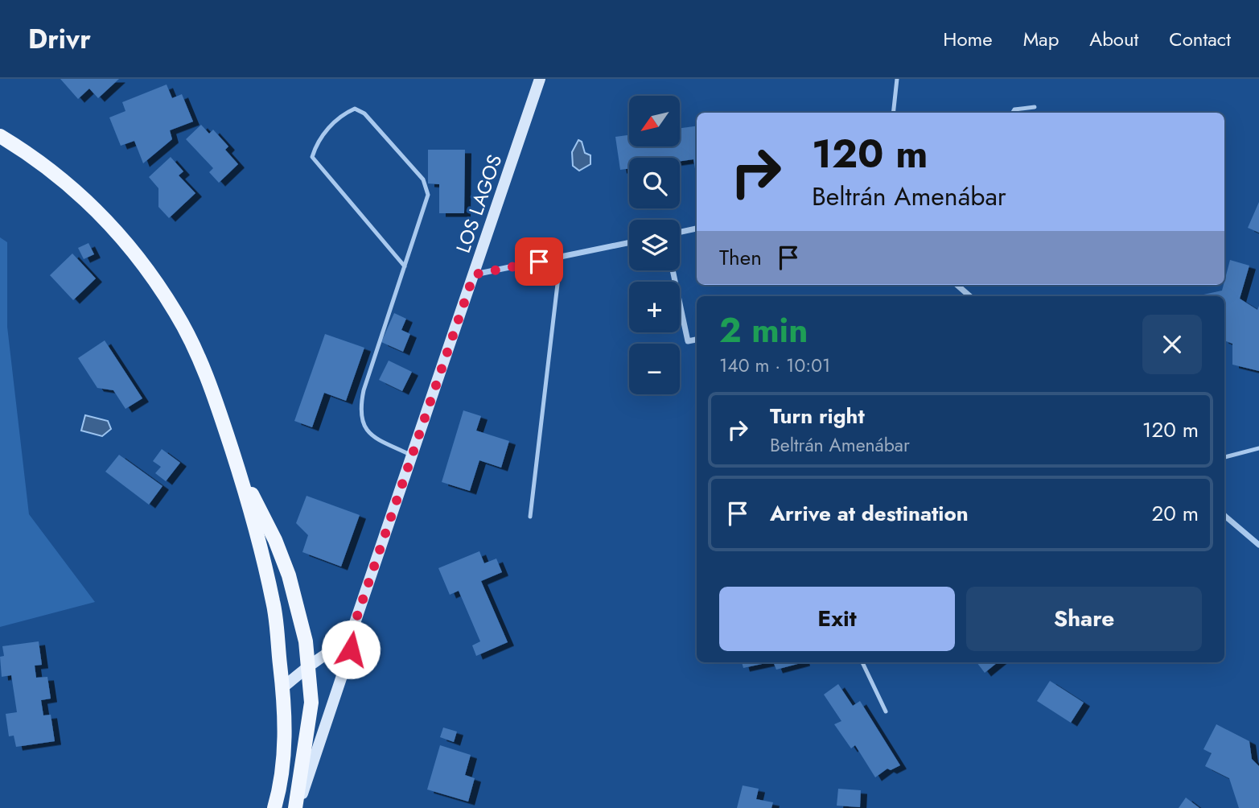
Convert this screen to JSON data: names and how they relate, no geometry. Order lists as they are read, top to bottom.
{
  "streets": {
    "main road": ["LOS LAGOS"]
  },
  "north": "bottom left",
  "page": {
    "header": "Drivr",
    "nav": [
      "Home",
      "Map",
      "About",
      "Contact"
    ],
    "map_buttons": ["+", "−"],
    "turn": ["120 m", "Beltrán Amenábar"],
    "then": "Then",
    "heading": ["2 min", "140 m · 10:01"],
    "list": [
      {
        "name": "Turn right",
        "note": "Beltrán Amenábar",
        "value": "120 m"
      },
      {
        "name": "Arrive at destination",
        "value": "20 m"
      }
    ],
    "buttons": ["Exit", "Share"]
  }
}
